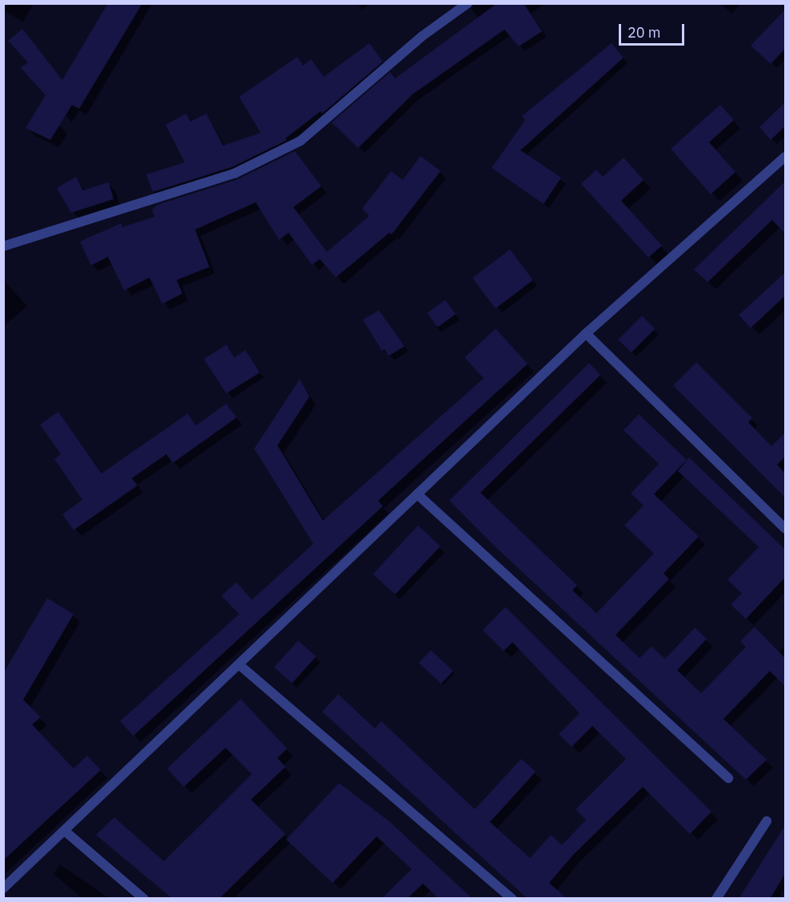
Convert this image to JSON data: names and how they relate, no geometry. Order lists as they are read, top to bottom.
{
  "scale_bar": "20 m"
}
